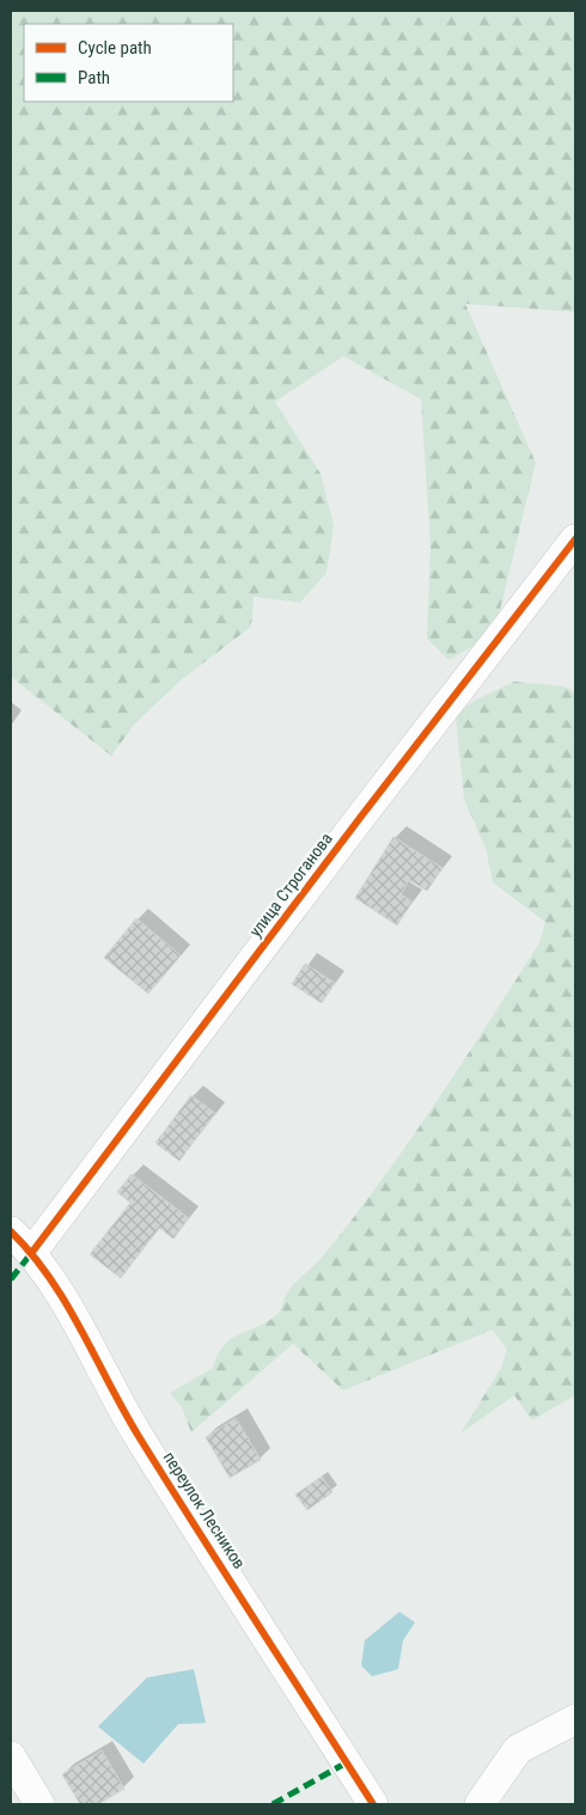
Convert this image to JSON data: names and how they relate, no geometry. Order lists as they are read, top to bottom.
{
  "streets": {
    "street": ["улица Строганова", "переулок Лесников"]
  },
  "crossings": [
    ["улица Строганова", "переулок Лесников"]
  ],
  "legend": ["Cycle path", "Path"]
}
